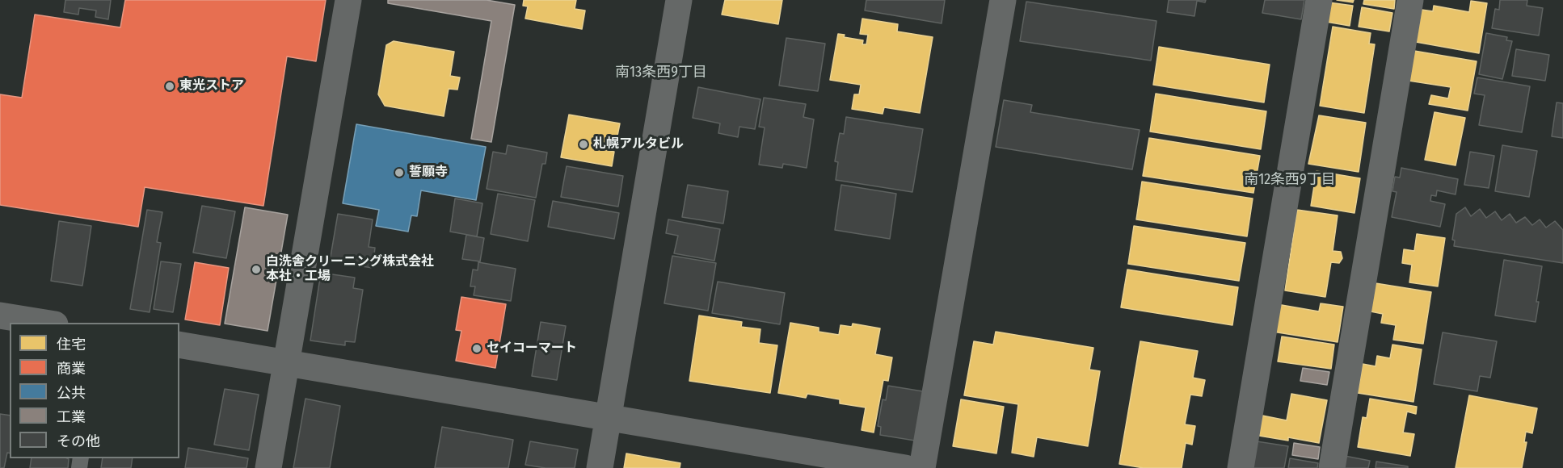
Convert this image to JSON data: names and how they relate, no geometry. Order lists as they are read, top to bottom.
{
  "districts": ["南13条西9丁目", "南12条西9丁目"],
  "places": [
    "東光ストア",
    "札幌アルタビル",
    "誓願寺",
    "白洗舎クリーニング株式会社 本社・工場",
    "セイコーマート"
  ],
  "legend": [
    "住宅",
    "商業",
    "公共",
    "工業",
    "その他"
  ]
}
